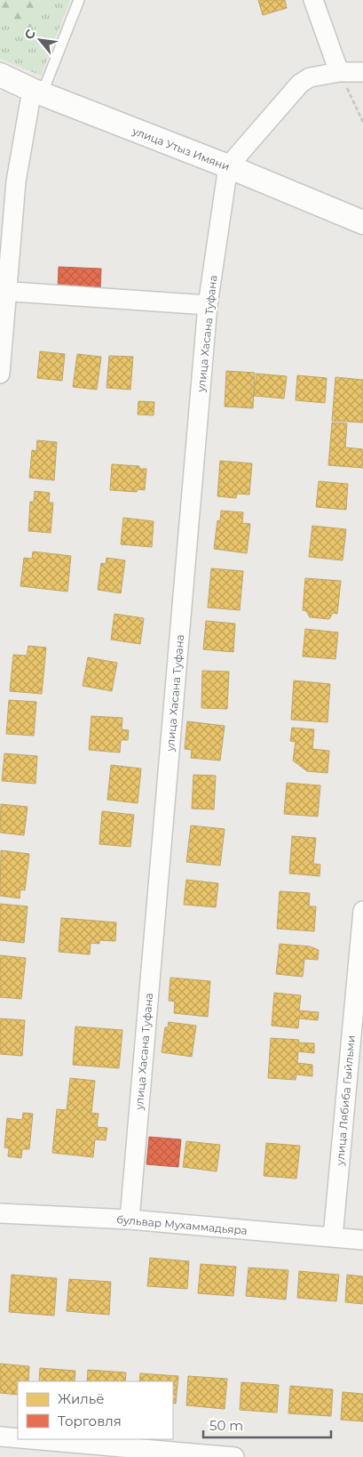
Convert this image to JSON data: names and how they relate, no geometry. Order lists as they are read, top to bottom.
{
  "streets": {
    "street": [
      "улица Утыз Имяни",
      "улица Хасана Туфана",
      "улица Лябиба Гыйльми",
      "бульвар Мухаммадьяра"
    ]
  },
  "crossings": [
    ["улица Утыз Имяни", "улица Хасана Туфана"],
    ["улица Хасана Туфана", "бульвар Мухаммадьяра"],
    ["улица Лябиба Гыйльми", "бульвар Мухаммадьяра"]
  ],
  "legend": ["Жильё", "Торговля"],
  "scale_bar": "50 m",
  "north": "top left"
}
